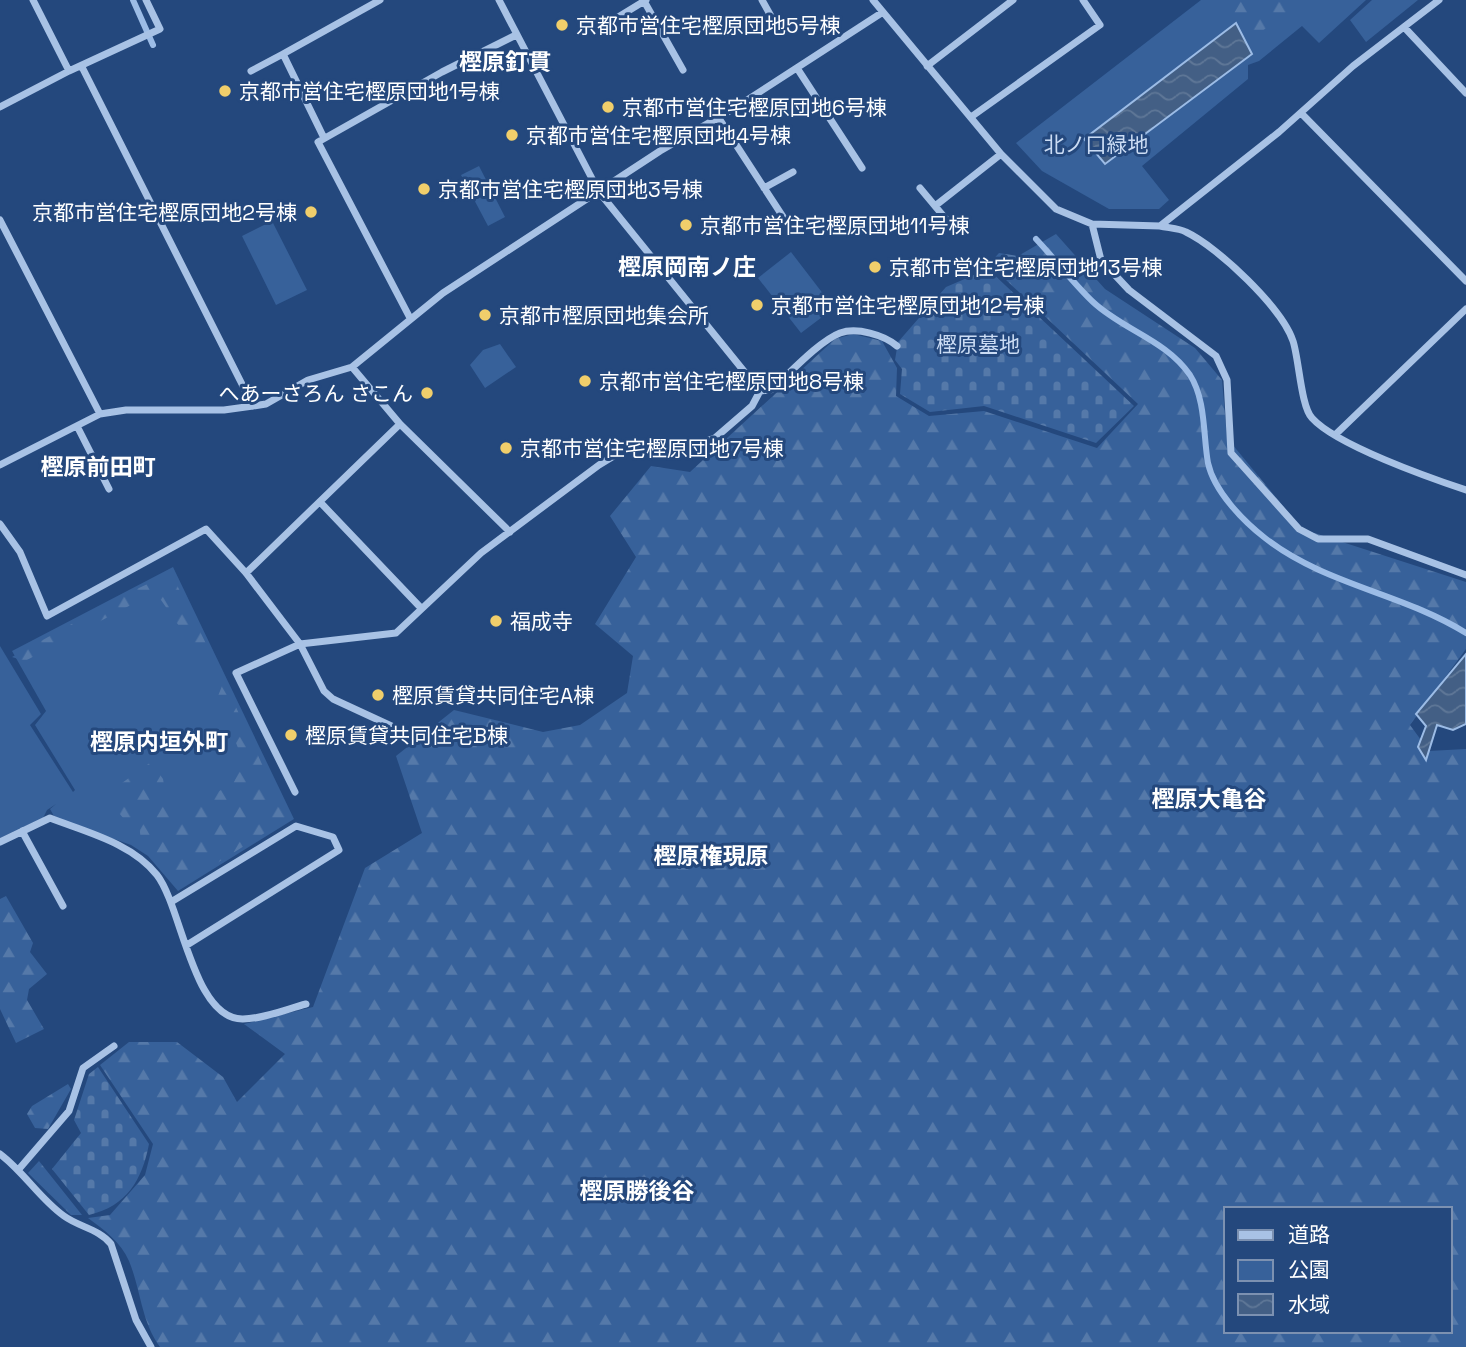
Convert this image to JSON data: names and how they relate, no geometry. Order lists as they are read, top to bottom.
{
  "districts": [
    "樫原釘貫",
    "樫原岡南ノ庄",
    "樫原前田町",
    "樫原内垣外町",
    "樫原大亀谷",
    "樫原権現原",
    "樫原勝後谷"
  ],
  "parks": ["北ノ口緑地", "樫原墓地"],
  "places": [
    "京都市営住宅樫原団地5号棟",
    "京都市営住宅樫原団地1号棟",
    "京都市営住宅樫原団地6号棟",
    "京都市営住宅樫原団地4号棟",
    "京都市営住宅樫原団地3号棟",
    "京都市営住宅樫原団地2号棟",
    "京都市営住宅樫原団地11号棟",
    "京都市営住宅樫原団地13号棟",
    "京都市営住宅樫原団地12号棟",
    "京都市樫原団地集会所",
    "京都市営住宅樫原団地8号棟",
    "へあーさろん さこん",
    "京都市営住宅樫原団地7号棟",
    "福成寺",
    "樫原賃貸共同住宅A棟",
    "樫原賃貸共同住宅B棟"
  ],
  "legend": ["道路", "公園", "水域"]
}
